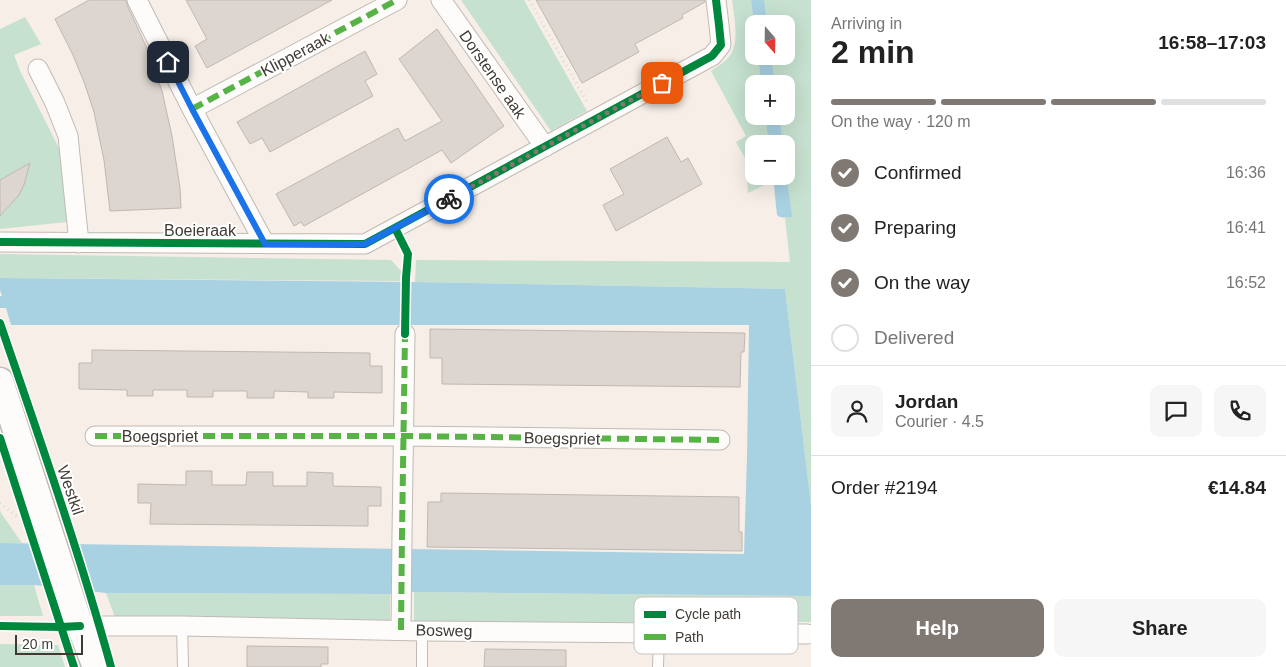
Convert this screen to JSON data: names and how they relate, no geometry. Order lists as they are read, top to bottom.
{
  "streets": {
    "street": [
      "Klipperaak",
      "Dorstense aak",
      "Boeieraak",
      "Boegspriet",
      "Westkil",
      "Bosweg"
    ]
  },
  "crossings": [
    ["Dorstense aak", "Boeieraak"],
    ["Westkil", "Bosweg"]
  ],
  "legend": ["Cycle path", "Path"],
  "scale_bar": "20 m",
  "north": "bottom",
  "page": {
    "heading": ["2 min", "Arriving in", "16:58–17:03"],
    "panel": [
      "Jordan",
      "Courier · 4.5",
      "Order #2194",
      "€14.84"
    ],
    "map_buttons": ["+", "−"],
    "bar": "On the way · 120 m",
    "list": [
      ["Confirmed", "16:36"],
      ["Preparing", "16:41"],
      ["On the way", "16:52"],
      "Delivered"
    ],
    "buttons": ["Help", "Share"],
    "scale": "20 m"
  }
}
